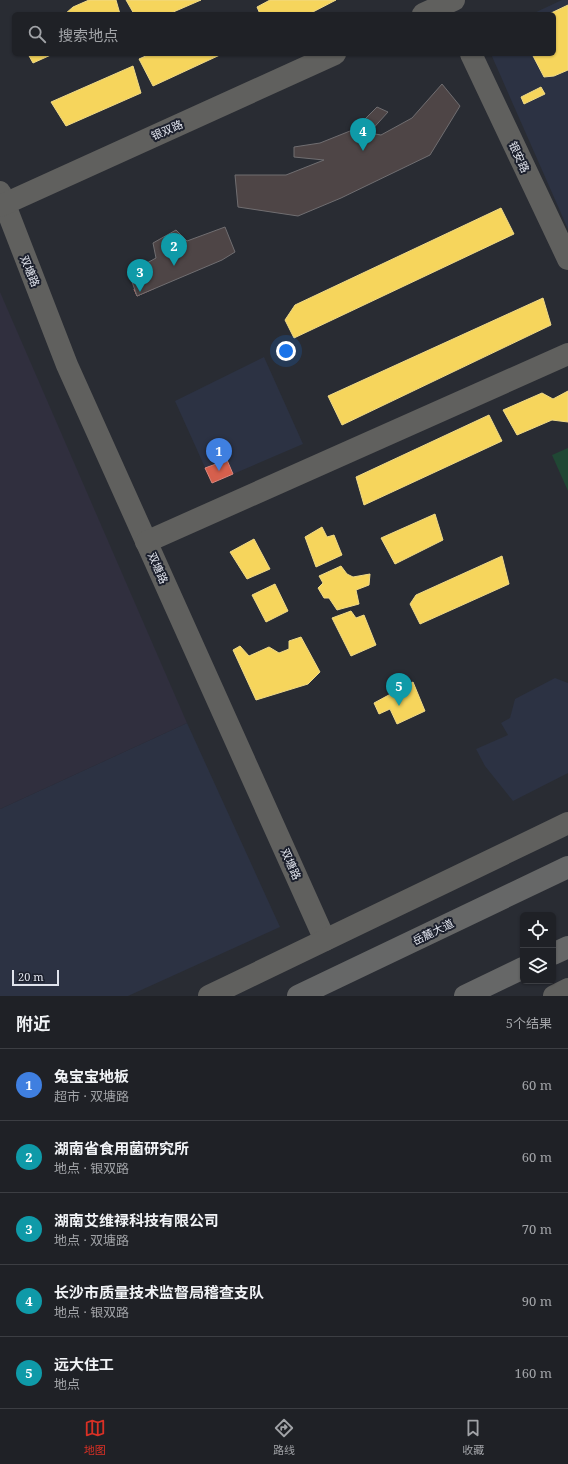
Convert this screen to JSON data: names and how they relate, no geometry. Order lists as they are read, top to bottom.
{
  "streets": {
    "highway": ["岳麓大道"],
    "street": ["银双路", "银安路", "双塘路"]
  },
  "crossings": [
    ["银双路", "双塘路"]
  ],
  "scale_bar": "20 m",
  "page": {
    "search": "搜索地点",
    "pins": [
      "4",
      "2",
      "3",
      "1",
      "5"
    ],
    "scale": "20 m",
    "heading": ["附近", "5个结果"],
    "list": [
      {
        "mark": "1",
        "name": "兔宝宝地板",
        "note": "超市 · 双塘路",
        "value": "60 m"
      },
      {
        "mark": "2",
        "name": "湖南省食用菌研究所",
        "note": "地点 · 银双路",
        "value": "60 m"
      },
      {
        "mark": "3",
        "name": "湖南艾维禄科技有限公司",
        "note": "地点 · 双塘路",
        "value": "70 m"
      },
      {
        "mark": "4",
        "name": "长沙市质量技术监督局稽查支队",
        "note": "地点 · 银双路",
        "value": "90 m"
      },
      {
        "mark": "5",
        "name": "远大住工",
        "note": "地点",
        "value": "160 m"
      }
    ],
    "nav": ["地图", "路线", "收藏"]
  }
}
